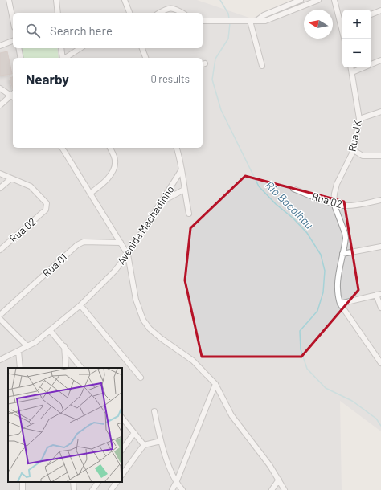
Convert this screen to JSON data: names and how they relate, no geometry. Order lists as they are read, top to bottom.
{
  "streets": {
    "street": [
      "Rua JK",
      "Rua 02",
      "Avenida Machadinho",
      "Rua 01"
    ]
  },
  "crossings": [
    ["Rua JK", "Rua 02"]
  ],
  "water": ["Rio Bacalhau"],
  "north": "left",
  "page": {
    "map_buttons": ["+", "−"],
    "search": "Search here",
    "heading": ["Nearby", "0 results"]
  }
}
